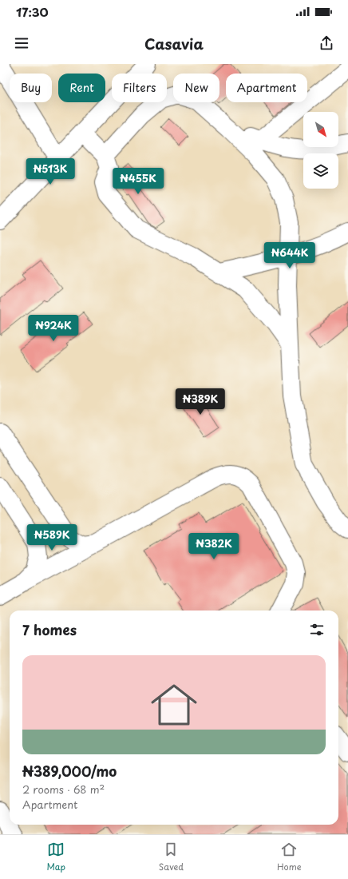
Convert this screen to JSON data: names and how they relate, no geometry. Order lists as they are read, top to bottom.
{
  "north": "bottom right",
  "page": {
    "status": "17:30",
    "header": "Casavia",
    "chip": [
      "Buy",
      "Rent",
      "Filters",
      "New",
      "Apartment"
    ],
    "price": [
      "₦513K",
      "₦455K",
      "₦644K",
      "₦924K",
      "₦389K",
      "₦589K",
      "₦382K"
    ],
    "heading": "7 homes",
    "list": [
      {
        "name": "₦389,000/mo",
        "note": "2 rooms · 68 m² · Apartment"
      }
    ],
    "tabs": ["Map", "Saved", "Home"]
  }
}
